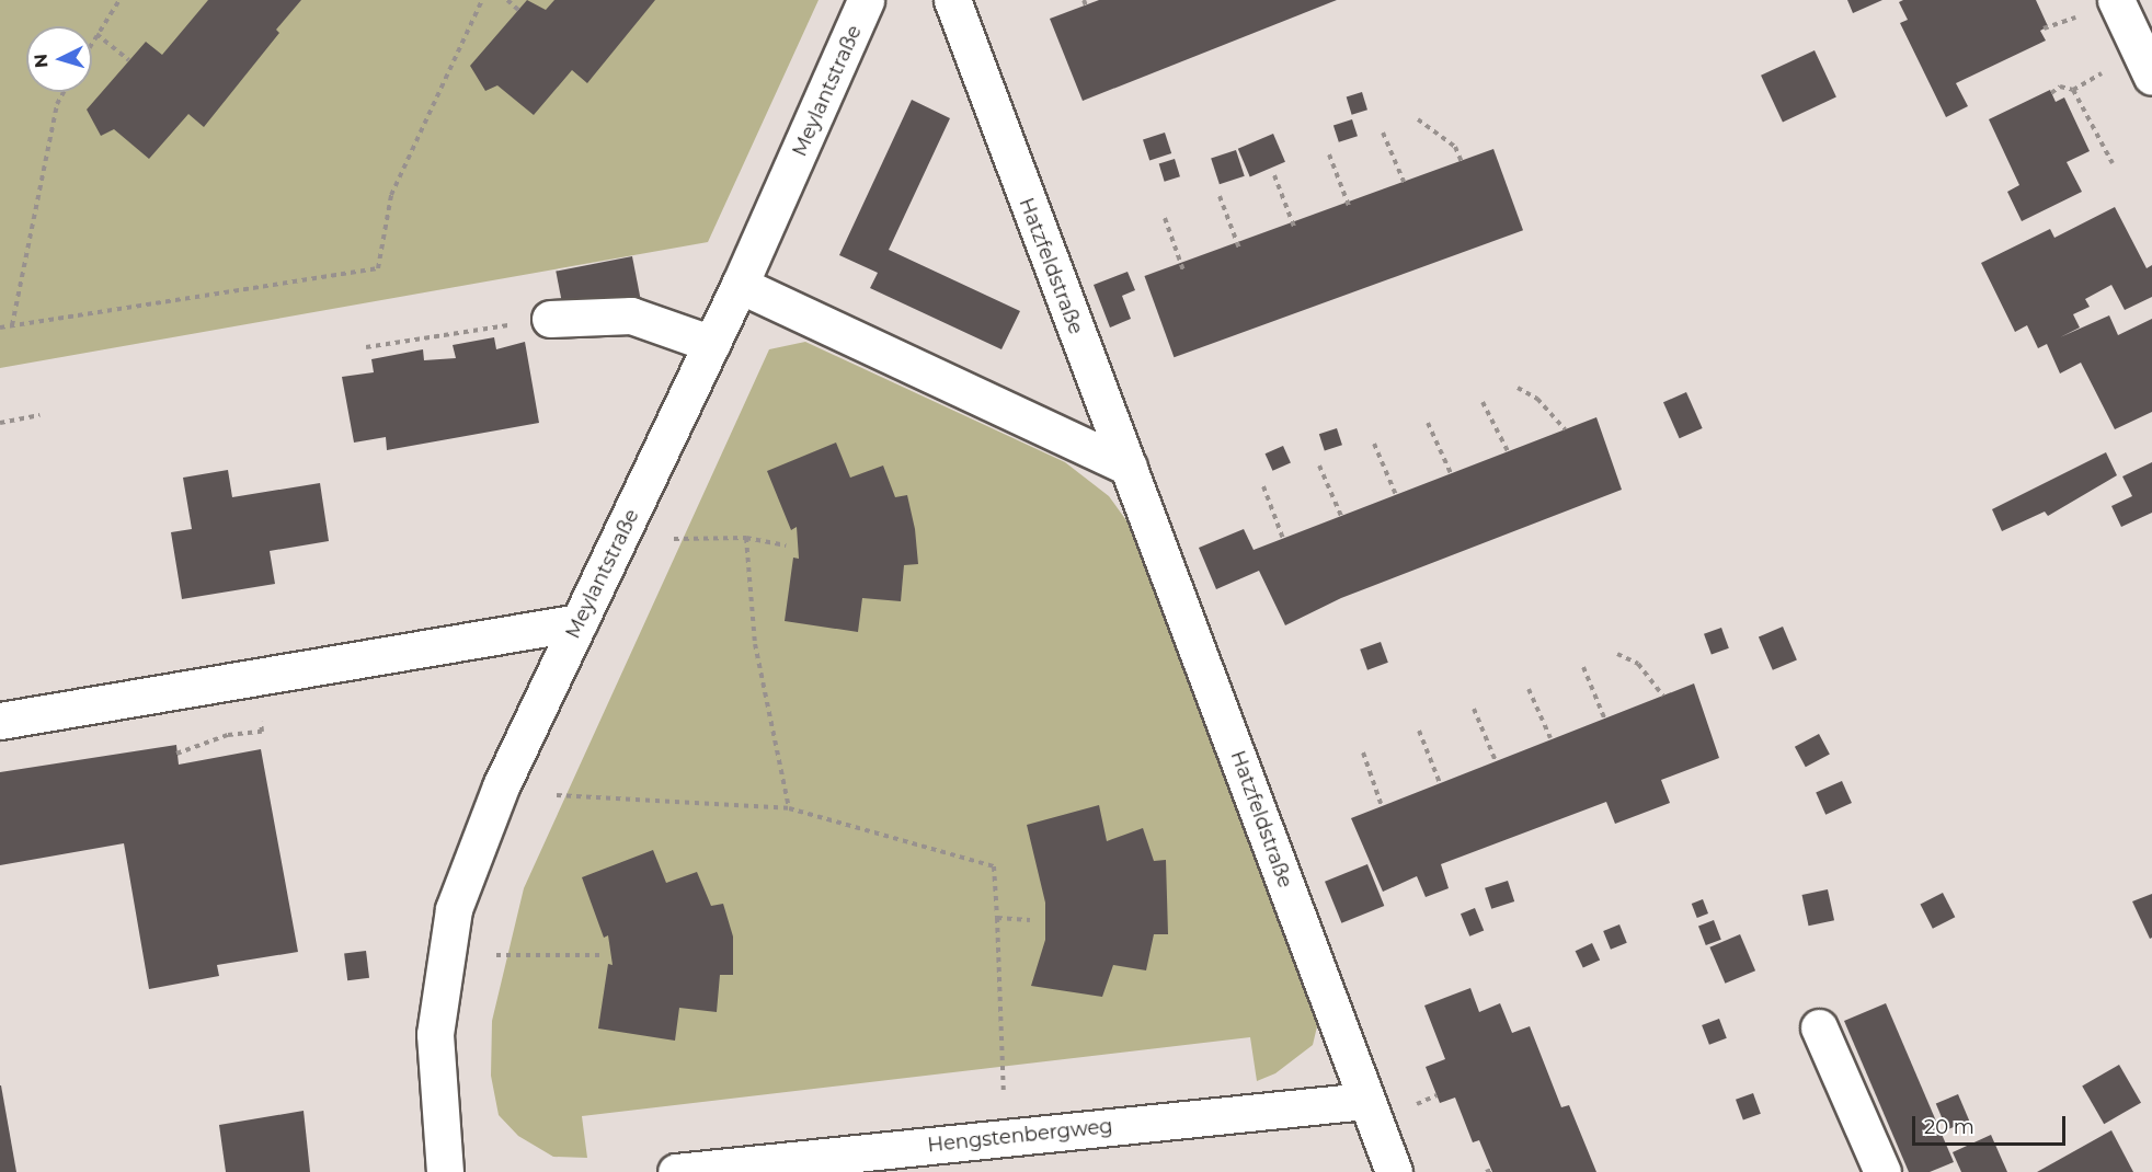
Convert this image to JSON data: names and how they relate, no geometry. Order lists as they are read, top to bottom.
{
  "streets": {
    "street": ["Meylantstraße", "Hatzfeldstraße", "Hengstenbergweg"]
  },
  "crossings": [
    ["Hatzfeldstraße", "Hengstenbergweg"]
  ],
  "scale_bar": "20 m",
  "north": "left"
}
